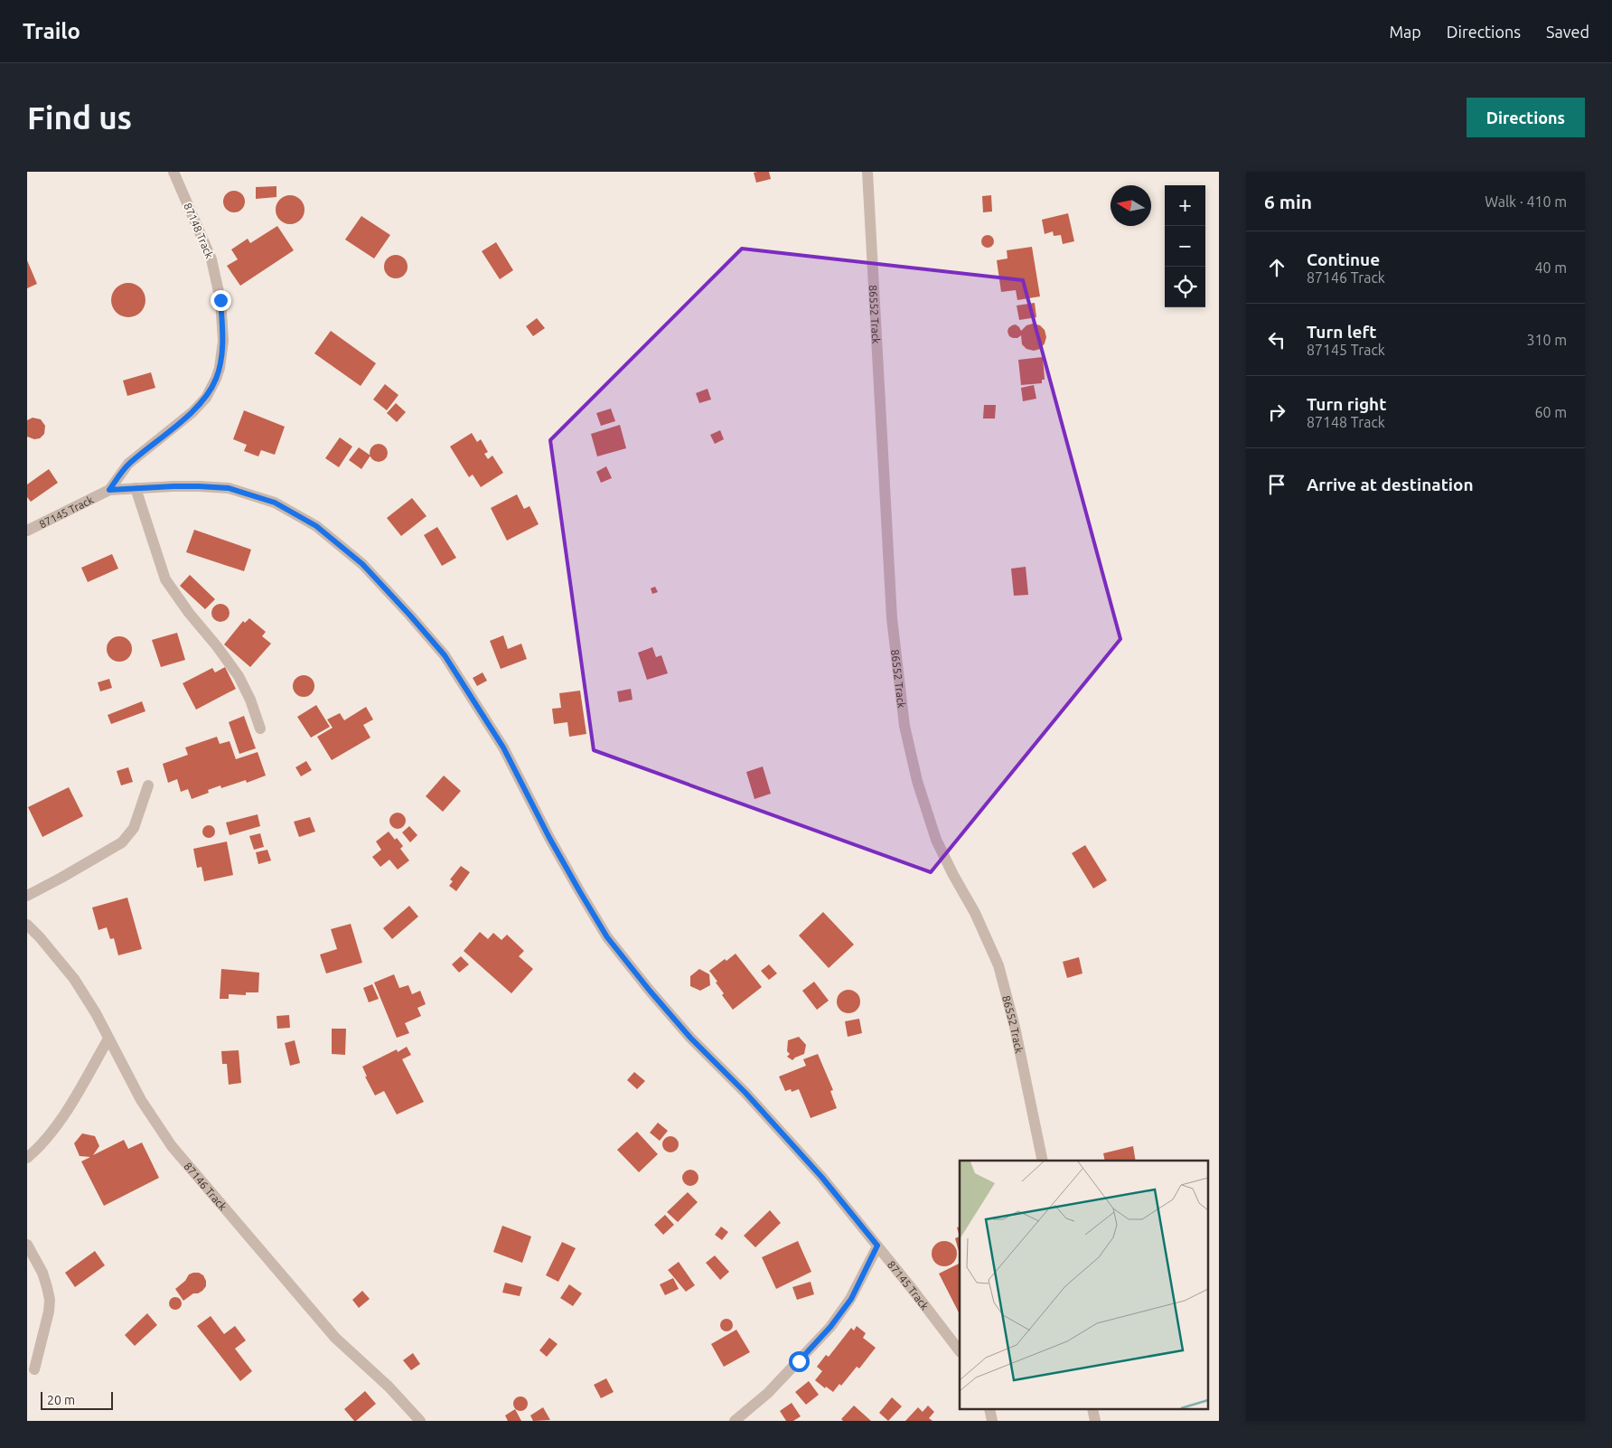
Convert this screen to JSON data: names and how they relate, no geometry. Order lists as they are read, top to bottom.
{
  "streets": {
    "street": [
      "87148 Track",
      "86552 Track",
      "87145 Track",
      "87146 Track"
    ]
  },
  "crossings": [
    ["87148 Track", "87145 Track"]
  ],
  "scale_bar": "20 m",
  "north": "left",
  "page": {
    "header": "Trailo",
    "nav": ["Map", "Directions", "Saved"],
    "buttons": "Directions",
    "title": "Find us",
    "heading": ["6 min", "Walk · 410 m"],
    "map_buttons": ["+", "−"],
    "list": [
      ["Continue", "87146 Track", "40 m"],
      ["Turn left", "87145 Track", "310 m"],
      ["Turn right", "87148 Track", "60 m"],
      "Arrive at destination"
    ],
    "scale": "20 m"
  }
}
